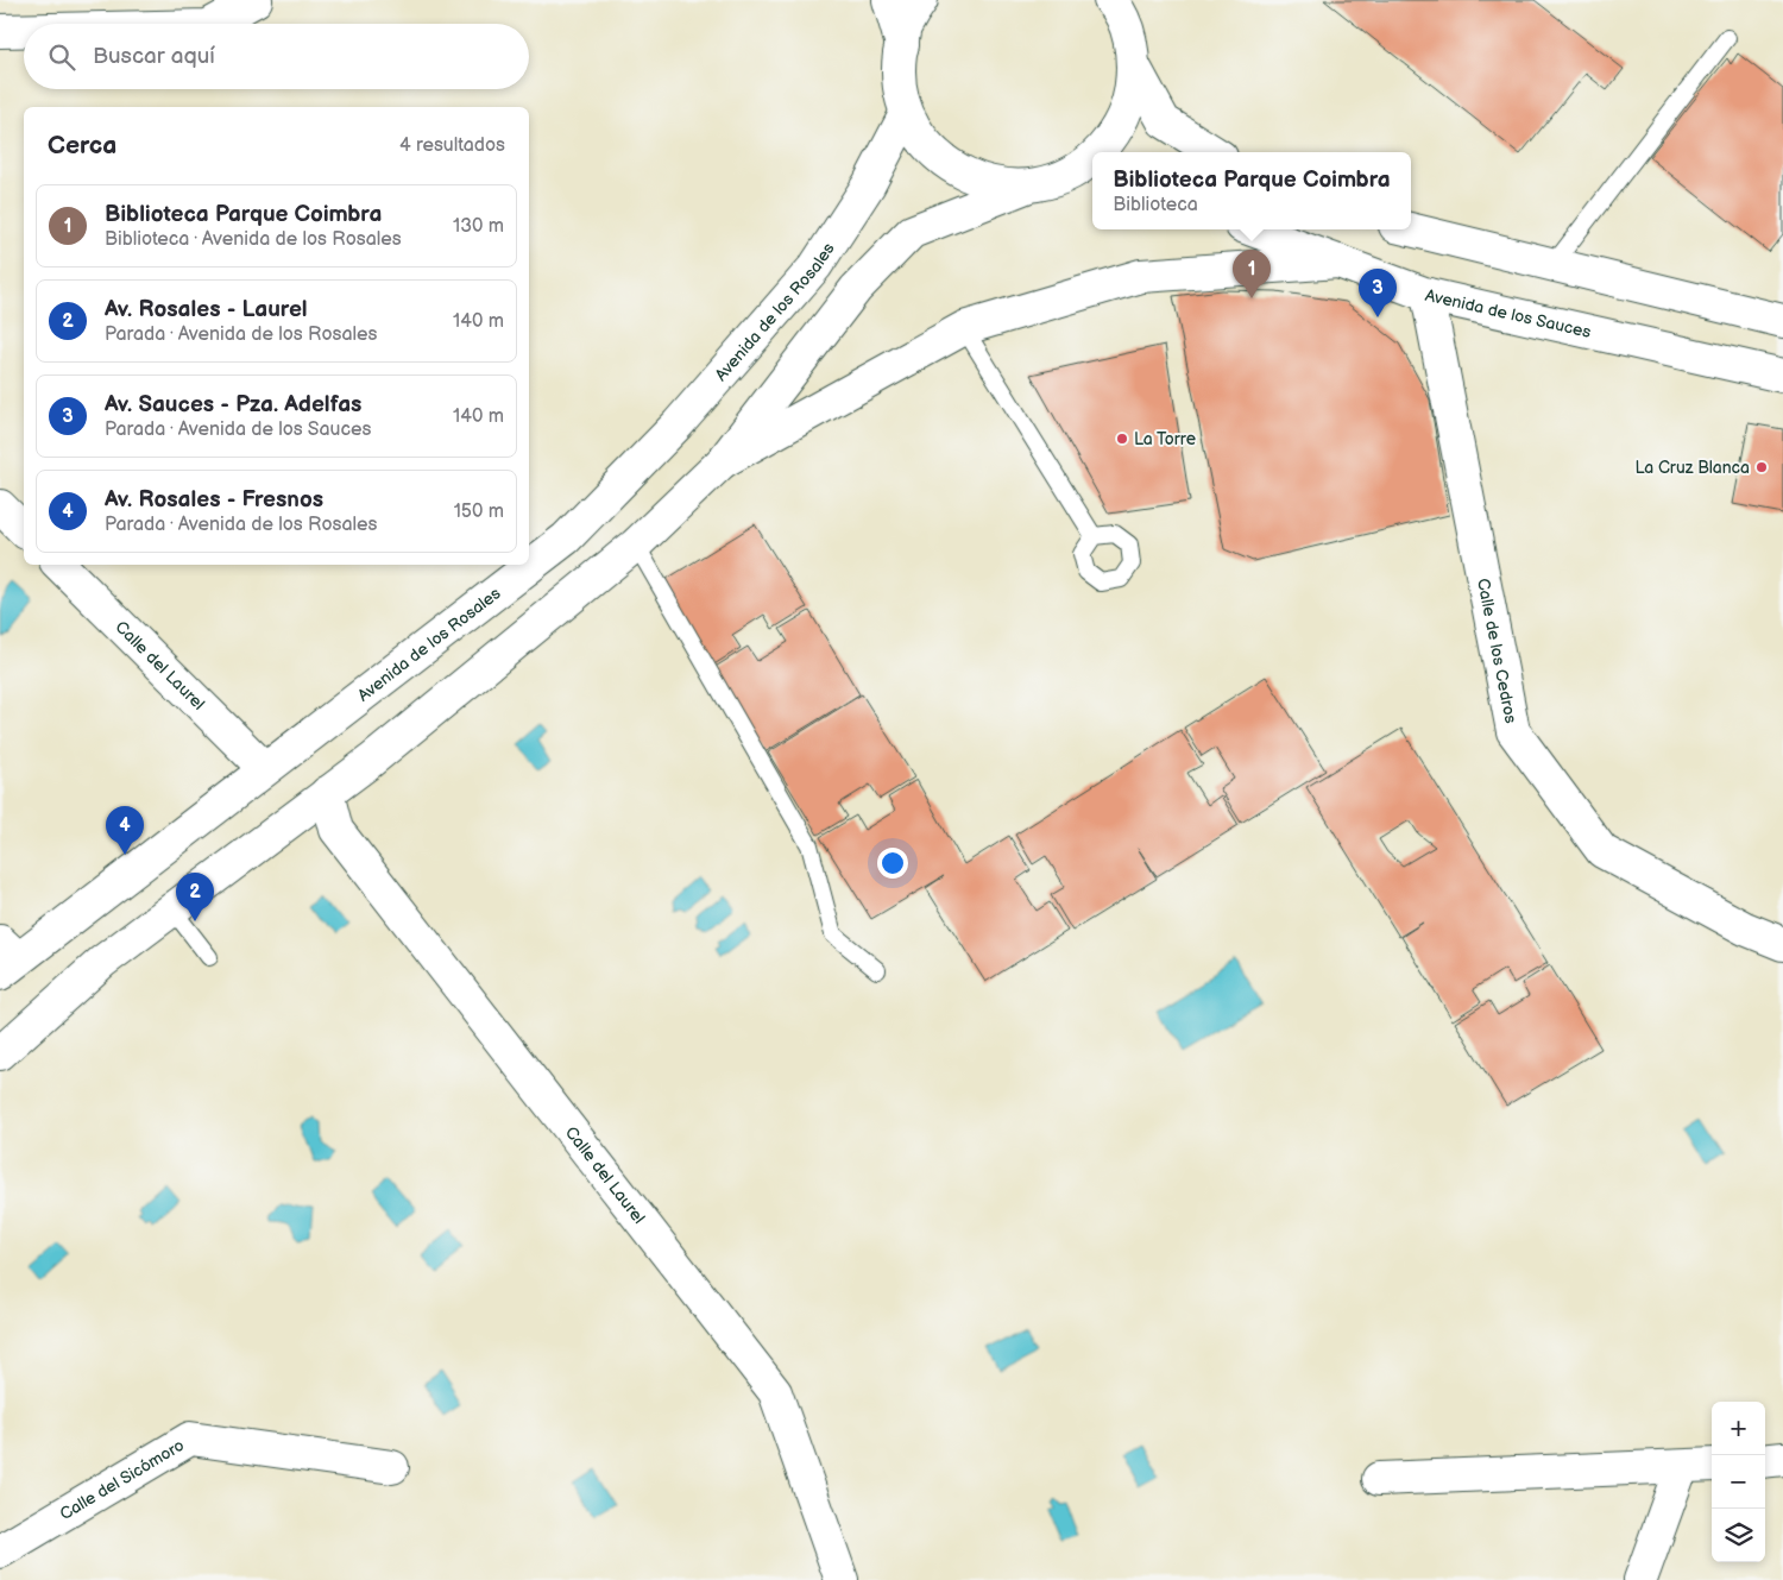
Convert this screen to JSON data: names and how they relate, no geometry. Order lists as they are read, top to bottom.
{
  "streets": {
    "street": [
      "Avenida de los Rosales",
      "Avenida de los Sauces",
      "Calle de los Cedros",
      "Calle del Laurel",
      "Calle del Sicómoro"
    ]
  },
  "crossings": [
    ["Avenida de los Rosales", "Calle del Laurel"],
    ["Avenida de los Sauces", "Calle de los Cedros"]
  ],
  "places": ["La Torre", "La Cruz Blanca"],
  "page": {
    "search": "Buscar aquí",
    "heading": ["Cerca", "4 resultados"],
    "popup": ["Biblioteca Parque Coimbra", "Biblioteca"],
    "list": [
      {
        "mark": "1",
        "name": "Biblioteca Parque Coimbra",
        "note": "Biblioteca · Avenida de los Rosales",
        "value": "130 m"
      },
      {
        "mark": "2",
        "name": "Av. Rosales - Laurel",
        "note": "Parada · Avenida de los Rosales",
        "value": "140 m"
      },
      {
        "mark": "3",
        "name": "Av. Sauces - Pza. Adelfas",
        "note": "Parada · Avenida de los Sauces",
        "value": "140 m"
      },
      {
        "mark": "4",
        "name": "Av. Rosales - Fresnos",
        "note": "Parada · Avenida de los Rosales",
        "value": "150 m"
      }
    ],
    "pins": [
      "1",
      "3",
      "4",
      "2"
    ],
    "map_buttons": ["+", "−"]
  }
}
